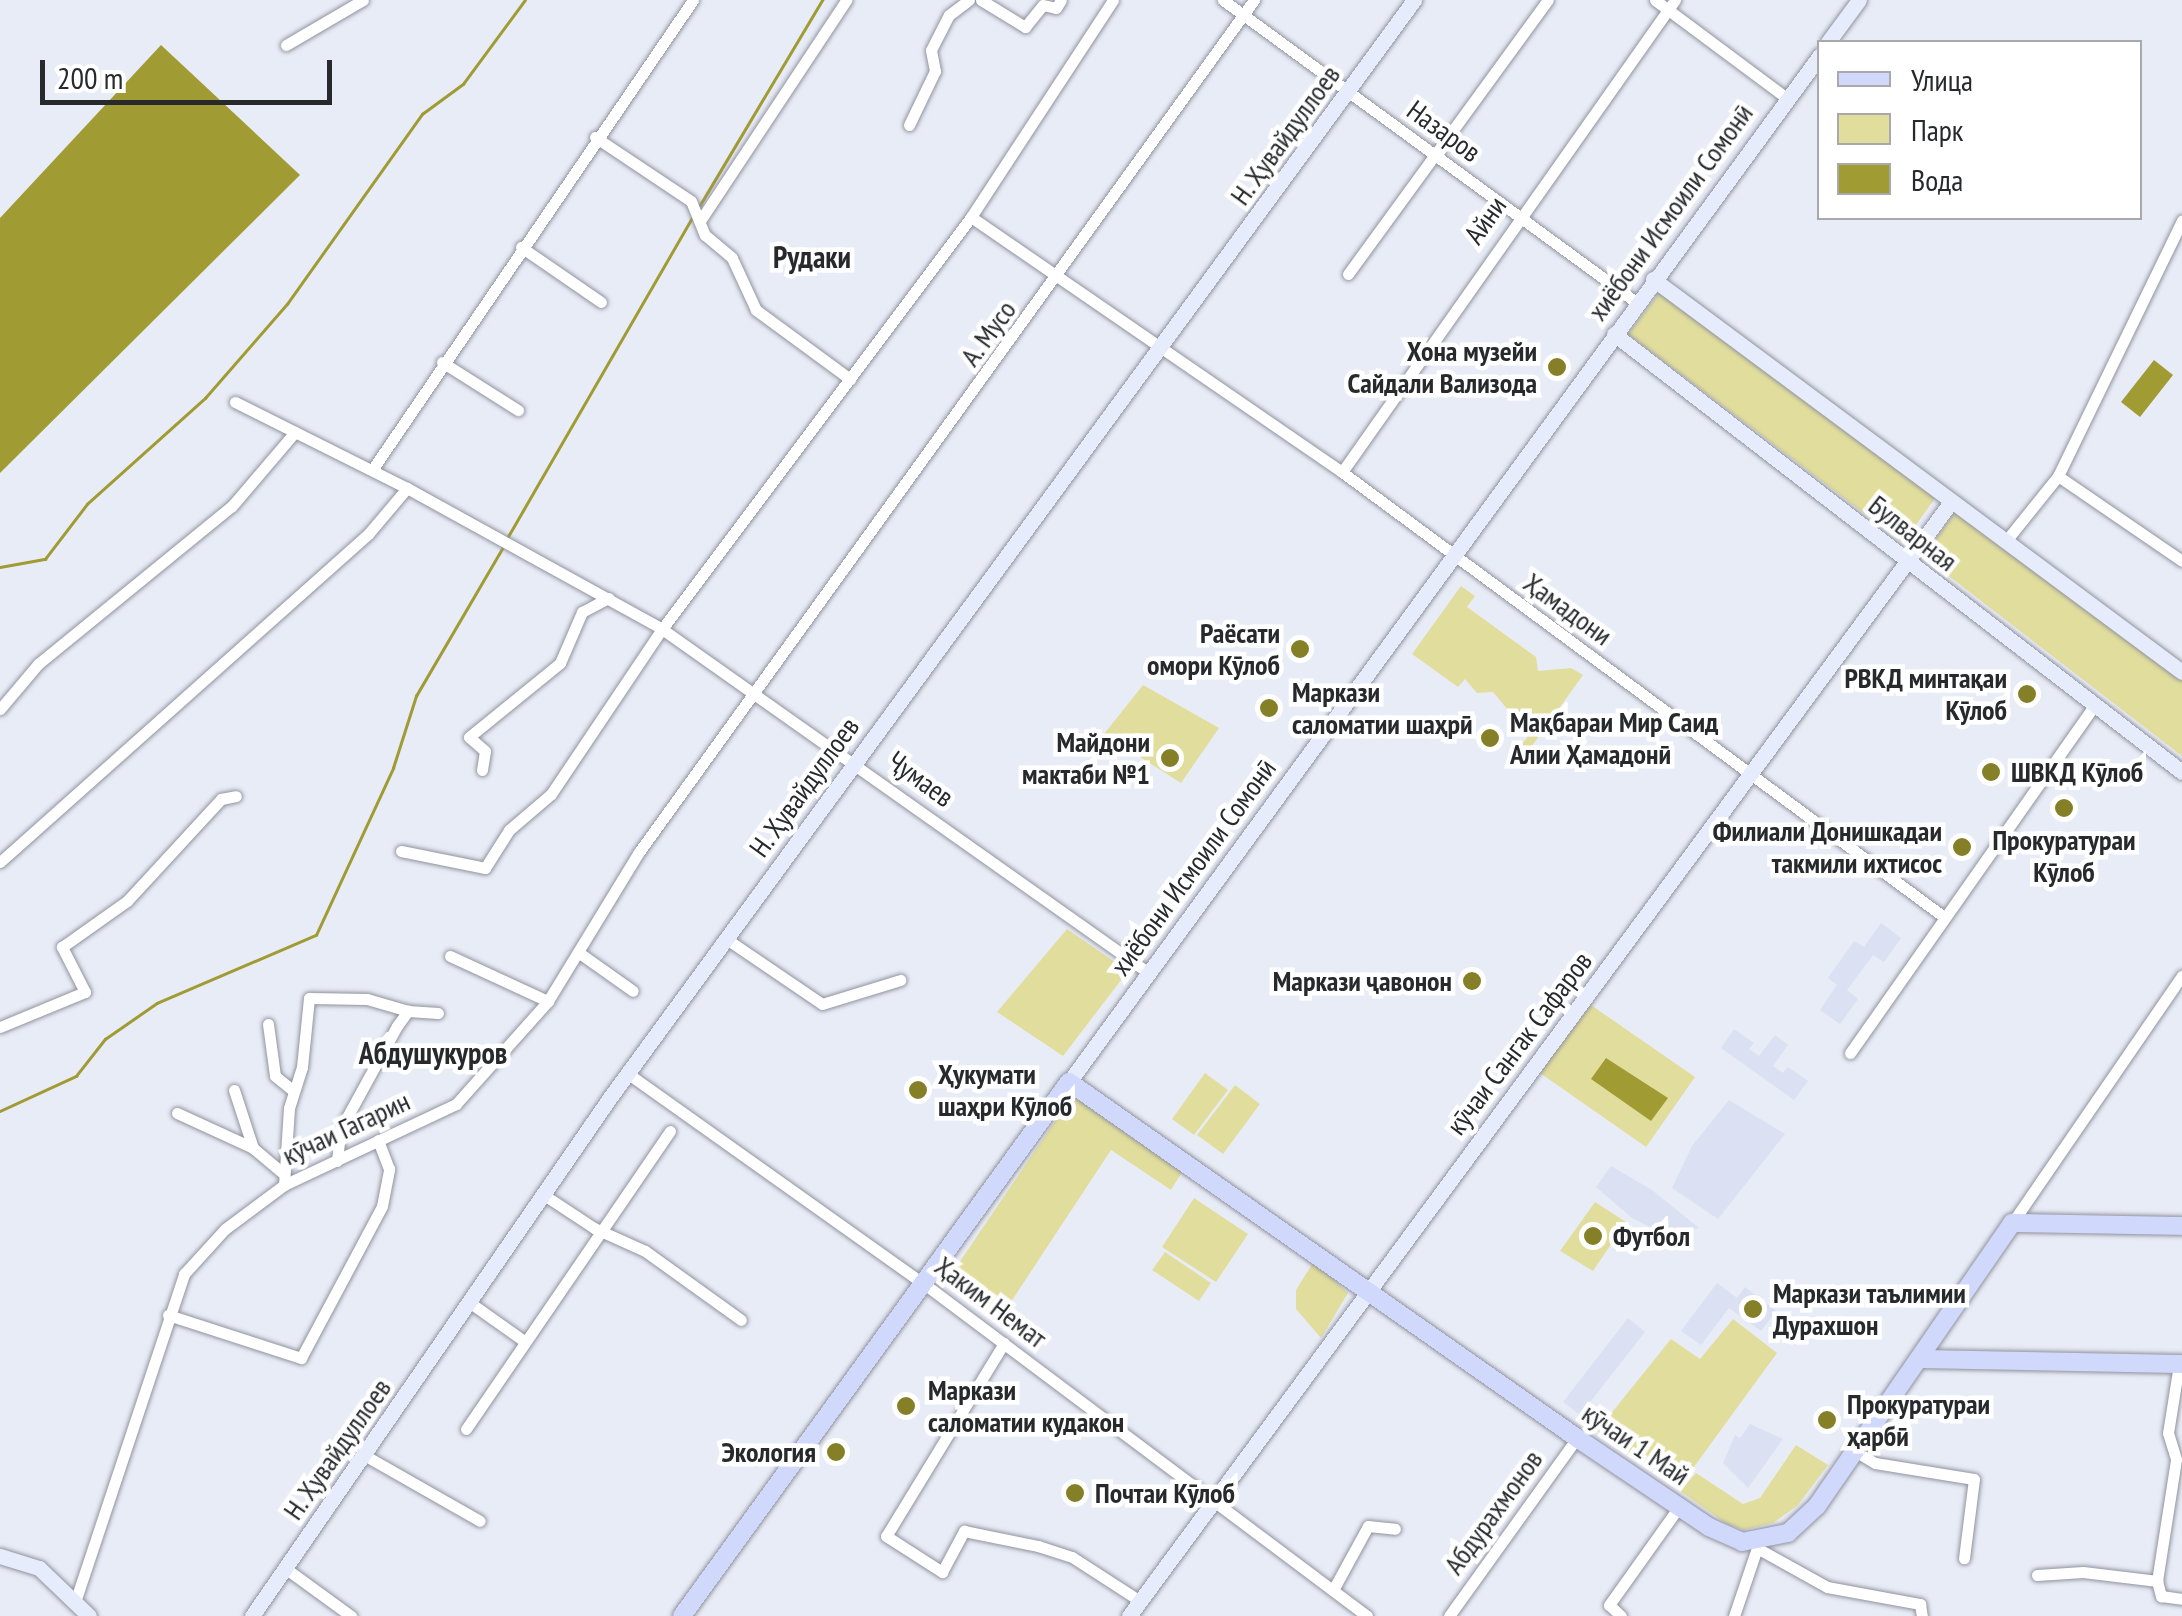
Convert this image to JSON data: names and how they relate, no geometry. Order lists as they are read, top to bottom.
{
  "streets": {
    "main road": ["хиёбони Исмоили Сомонӣ", "кӯчаи 1 Май"],
    "street": [
      "Назаров",
      "Н. Ҳувайдуллоев",
      "Айни",
      "А. Мусо",
      "Булварная",
      "Ҳамадони",
      "Ҷумаев",
      "кӯчаи Сангак Сафаров",
      "кӯчаи Гагарин",
      "Ҳаким Немат",
      "Абдурахмонов"
    ]
  },
  "crossings": [
    ["Назаров", "Н. Ҳувайдуллоев"],
    ["Назаров", "хиёбони Исмоили Сомонӣ"],
    ["Назаров", "Айни"],
    ["Назаров", "А. Мусо"],
    ["Н. Ҳувайдуллоев", "Ҳамадони"],
    ["Н. Ҳувайдуллоев", "Ҷумаев"],
    ["Н. Ҳувайдуллоев", "Ҳаким Немат"],
    ["хиёбони Исмоили Сомонӣ", "Булварная"],
    ["хиёбони Исмоили Сомонӣ", "Ҳамадони"],
    ["хиёбони Исмоили Сомонӣ", "Ҷумаев"],
    ["хиёбони Исмоили Сомонӣ", "Ҳаким Немат"],
    ["хиёбони Исмоили Сомонӣ", "кӯчаи 1 Май"],
    ["Айни", "Ҳамадони"],
    ["А. Мусо", "Ҳамадони"],
    ["А. Мусо", "Ҷумаев"],
    ["А. Мусо", "кӯчаи Гагарин"],
    ["Булварная", "кӯчаи Сангак Сафаров"],
    ["Ҳамадони", "кӯчаи Сангак Сафаров"],
    ["Ҷумаев", "кӯчаи Гагарин"],
    ["кӯчаи Сангак Сафаров", "Ҳаким Немат"],
    ["кӯчаи Сангак Сафаров", "кӯчаи 1 Май"],
    ["кӯчаи 1 Май", "Абдурахмонов"]
  ],
  "districts": ["Рудаки", "Абдушукуров"],
  "places": [
    "Хона музейи Сайдали Вализода",
    "Раёсати омори Кӯлоб",
    "РВКД минтақаи Кӯлоб",
    "Маркази саломатии шаҳрӣ",
    "Мақбараи Мир Саид Алии Ҳамадонӣ",
    "Майдони мактаби №1",
    "ШВКД Кӯлоб",
    "Прокуратураи Кӯлоб",
    "Филиали Донишкадаи такмили ихтисос",
    "Маркази ҷавонон",
    "Ҳукумати шаҳри Кӯлоб",
    "Футбол",
    "Маркази таълимии Дурахшон",
    "Маркази саломатии кудакон",
    "Прокуратураи ҳарбӣ",
    "Экология",
    "Почтаи Кӯлоб"
  ],
  "legend": ["Улица", "Парк", "Вода"],
  "scale_bar": "200 m"
}
